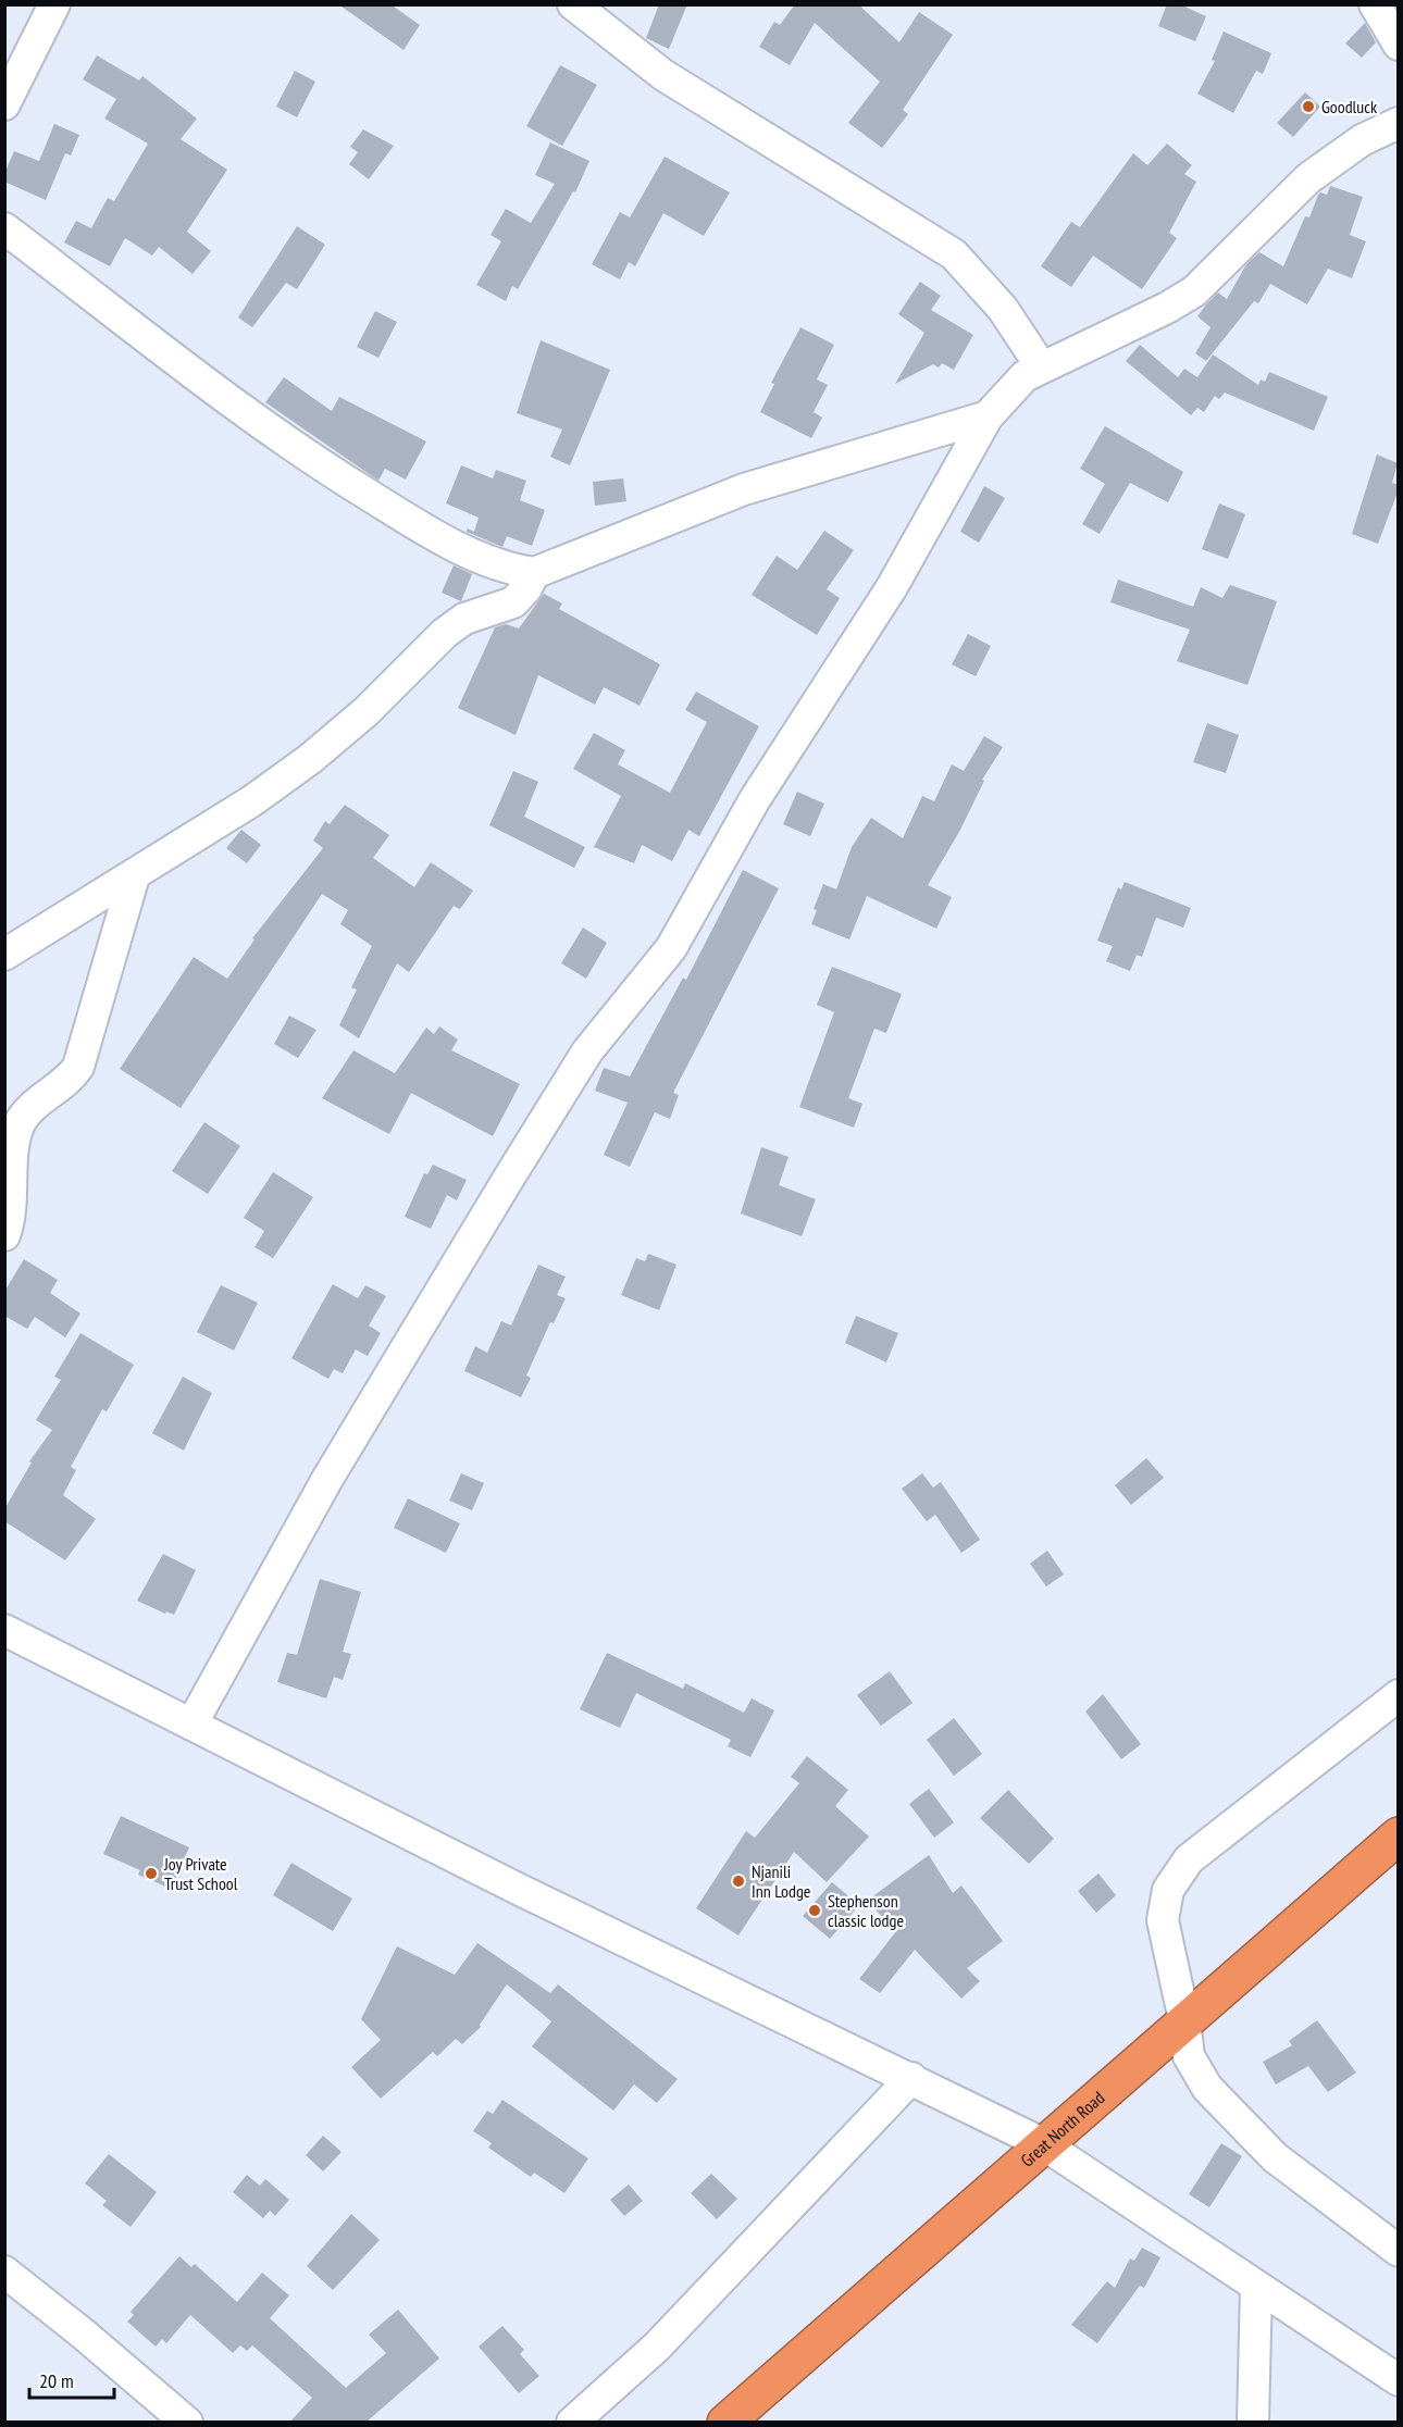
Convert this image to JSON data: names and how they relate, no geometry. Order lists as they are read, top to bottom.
{
  "streets": {
    "highway": ["Great North Road"]
  },
  "places": [
    "Goodluck",
    "Joy Private Trust School",
    "Njanili Inn Lodge",
    "Stephenson classic lodge"
  ],
  "scale_bar": "20 m"
}
